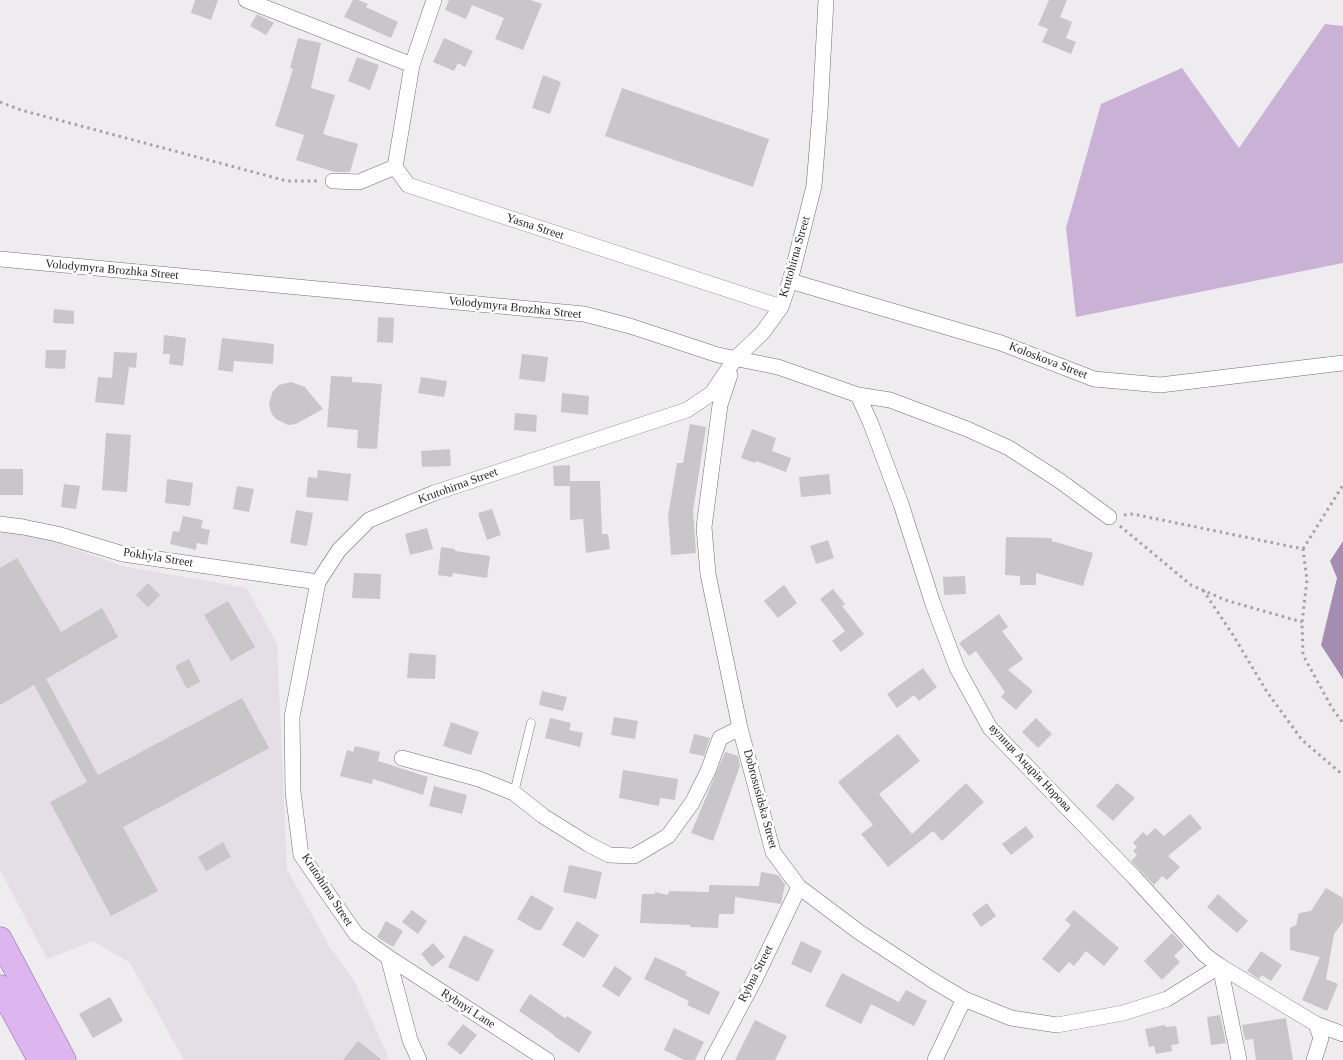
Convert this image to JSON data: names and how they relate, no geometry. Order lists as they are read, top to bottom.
{
  "streets": {
    "street": [
      "Yasna Street",
      "Krutohirna Street",
      "Volodymyra Brozhka Street",
      "Koloskova Street",
      "Pokhyla Street",
      "вулиця Андрія Норова",
      "Dobrosusidska Street",
      "Rybna Street",
      "Rybnyi Lane"
    ]
  },
  "crossings": [
    ["Yasna Street", "Krutohirna Street"],
    ["Krutohirna Street", "Volodymyra Brozhka Street"],
    ["Krutohirna Street", "Koloskova Street"],
    ["Krutohirna Street", "Pokhyla Street"],
    ["Krutohirna Street", "Dobrosusidska Street"],
    ["Krutohirna Street", "Rybnyi Lane"],
    ["Volodymyra Brozhka Street", "вулиця Андрія Норова"],
    ["Volodymyra Brozhka Street", "Dobrosusidska Street"],
    ["вулиця Андрія Норова", "Dobrosusidska Street"],
    ["Dobrosusidska Street", "Rybna Street"]
  ]
}
